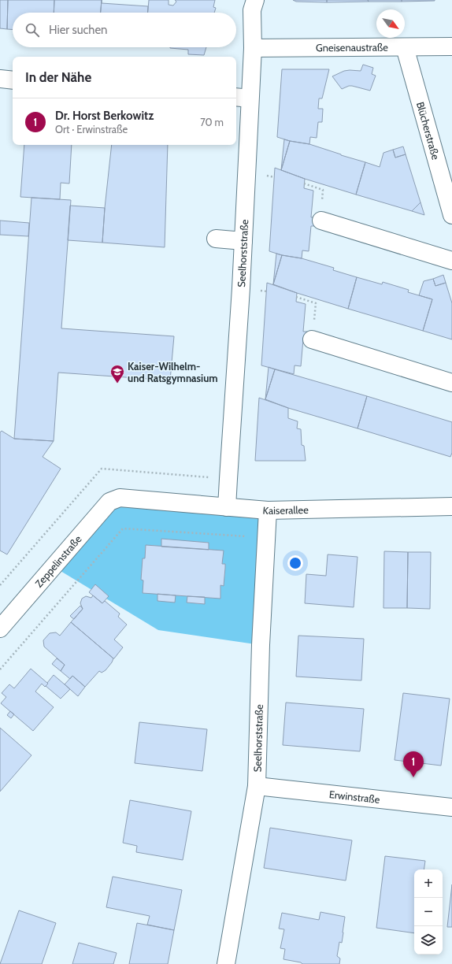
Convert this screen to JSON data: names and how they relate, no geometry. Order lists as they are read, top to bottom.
{
  "streets": {
    "street": [
      "Gneisenaustraße",
      "Blücherstraße",
      "Seelhorststraße",
      "Kaiserallee",
      "Zeppelinstraße",
      "Erwinstraße"
    ]
  },
  "crossings": [
    ["Gneisenaustraße", "Blücherstraße"],
    ["Gneisenaustraße", "Seelhorststraße"],
    ["Seelhorststraße", "Kaiserallee"],
    ["Seelhorststraße", "Erwinstraße"],
    ["Kaiserallee", "Zeppelinstraße"]
  ],
  "places": {
    "school or university": ["Kaiser-Wilhelm- und Ratsgymnasium"]
  },
  "north": "bottom right",
  "page": {
    "search": "Hier suchen",
    "heading": "In der Nähe",
    "list": [
      {
        "mark": "1",
        "name": "Dr. Horst Berkowitz",
        "note": "Ort · Erwinstraße",
        "value": "70 m"
      }
    ],
    "pins": "1",
    "map_buttons": ["+", "−"]
  }
}
